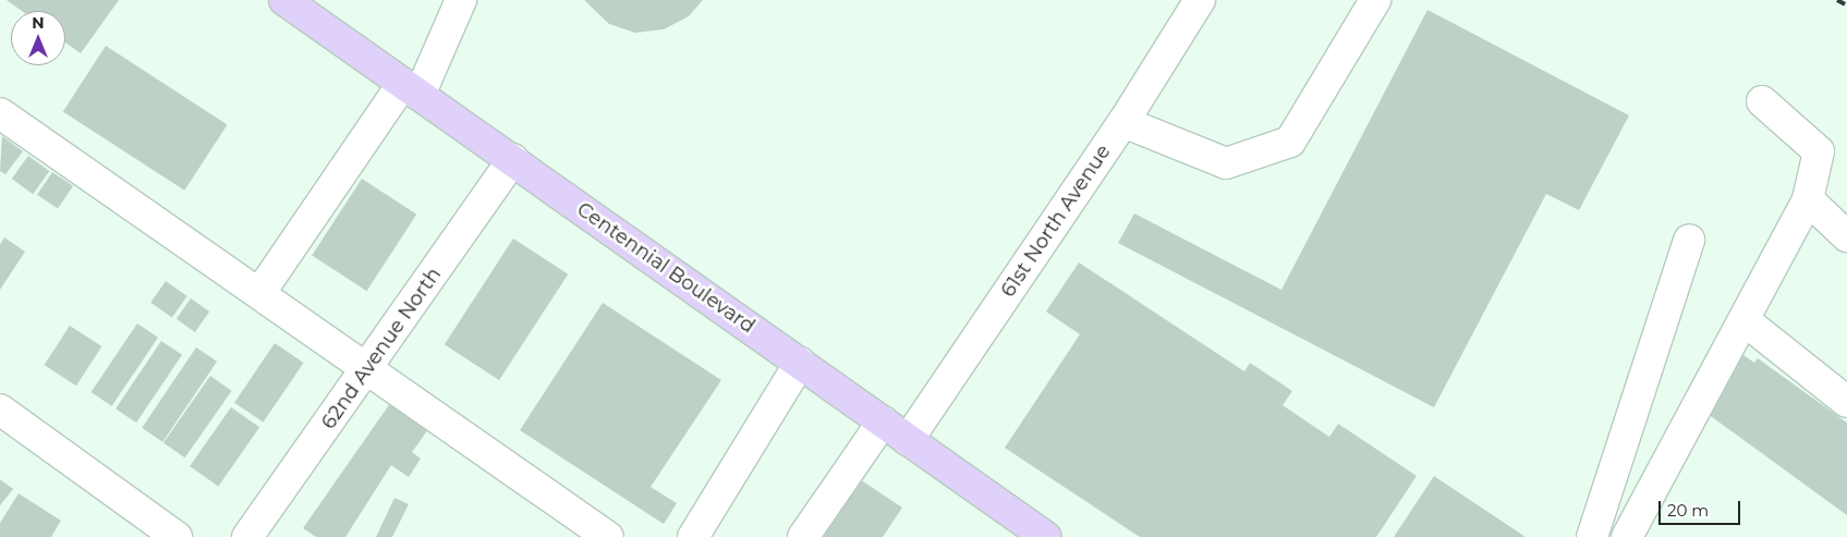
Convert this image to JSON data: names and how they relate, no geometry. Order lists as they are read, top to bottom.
{
  "streets": {
    "main road": ["Centennial Boulevard"],
    "street": ["61st North Avenue", "62nd Avenue North"]
  },
  "crossings": [
    ["61st North Avenue", "Centennial Boulevard"],
    ["Centennial Boulevard", "62nd Avenue North"]
  ],
  "scale_bar": "20 m",
  "north": "top"
}
